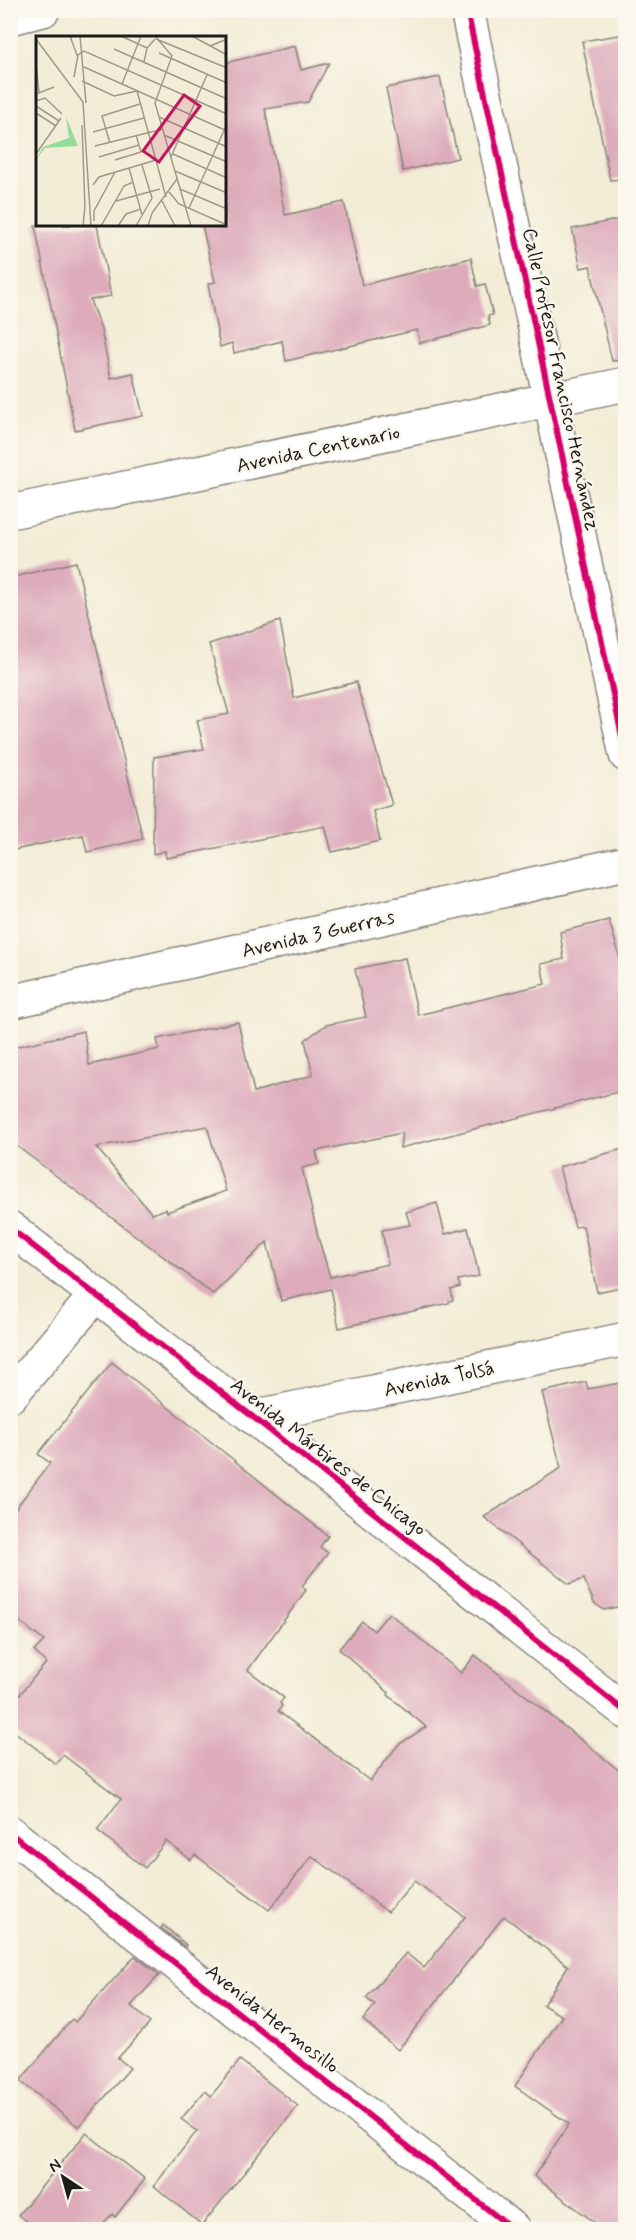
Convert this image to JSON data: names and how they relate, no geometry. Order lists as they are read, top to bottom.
{
  "streets": {
    "street": [
      "Calle Profesor Francisco Hernández",
      "Avenida Centenario",
      "Avenida 3 Guerras",
      "Avenida Tolsá",
      "Avenida Mártires de Chicago",
      "Avenida Hermosillo"
    ]
  },
  "crossings": [
    ["Calle Profesor Francisco Hernández", "Avenida Centenario"],
    ["Avenida Tolsá", "Avenida Mártires de Chicago"]
  ],
  "north": "top left"
}
